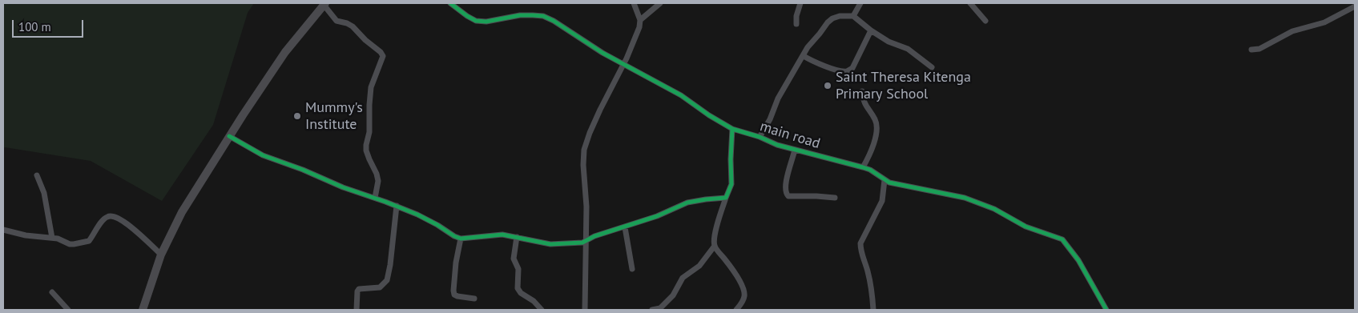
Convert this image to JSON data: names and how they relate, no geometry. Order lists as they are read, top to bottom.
{
  "streets": {
    "street": ["main road"]
  },
  "places": ["Saint Theresa Kitenga Primary School", "Mummy's Institute"],
  "scale_bar": "100 m"
}
